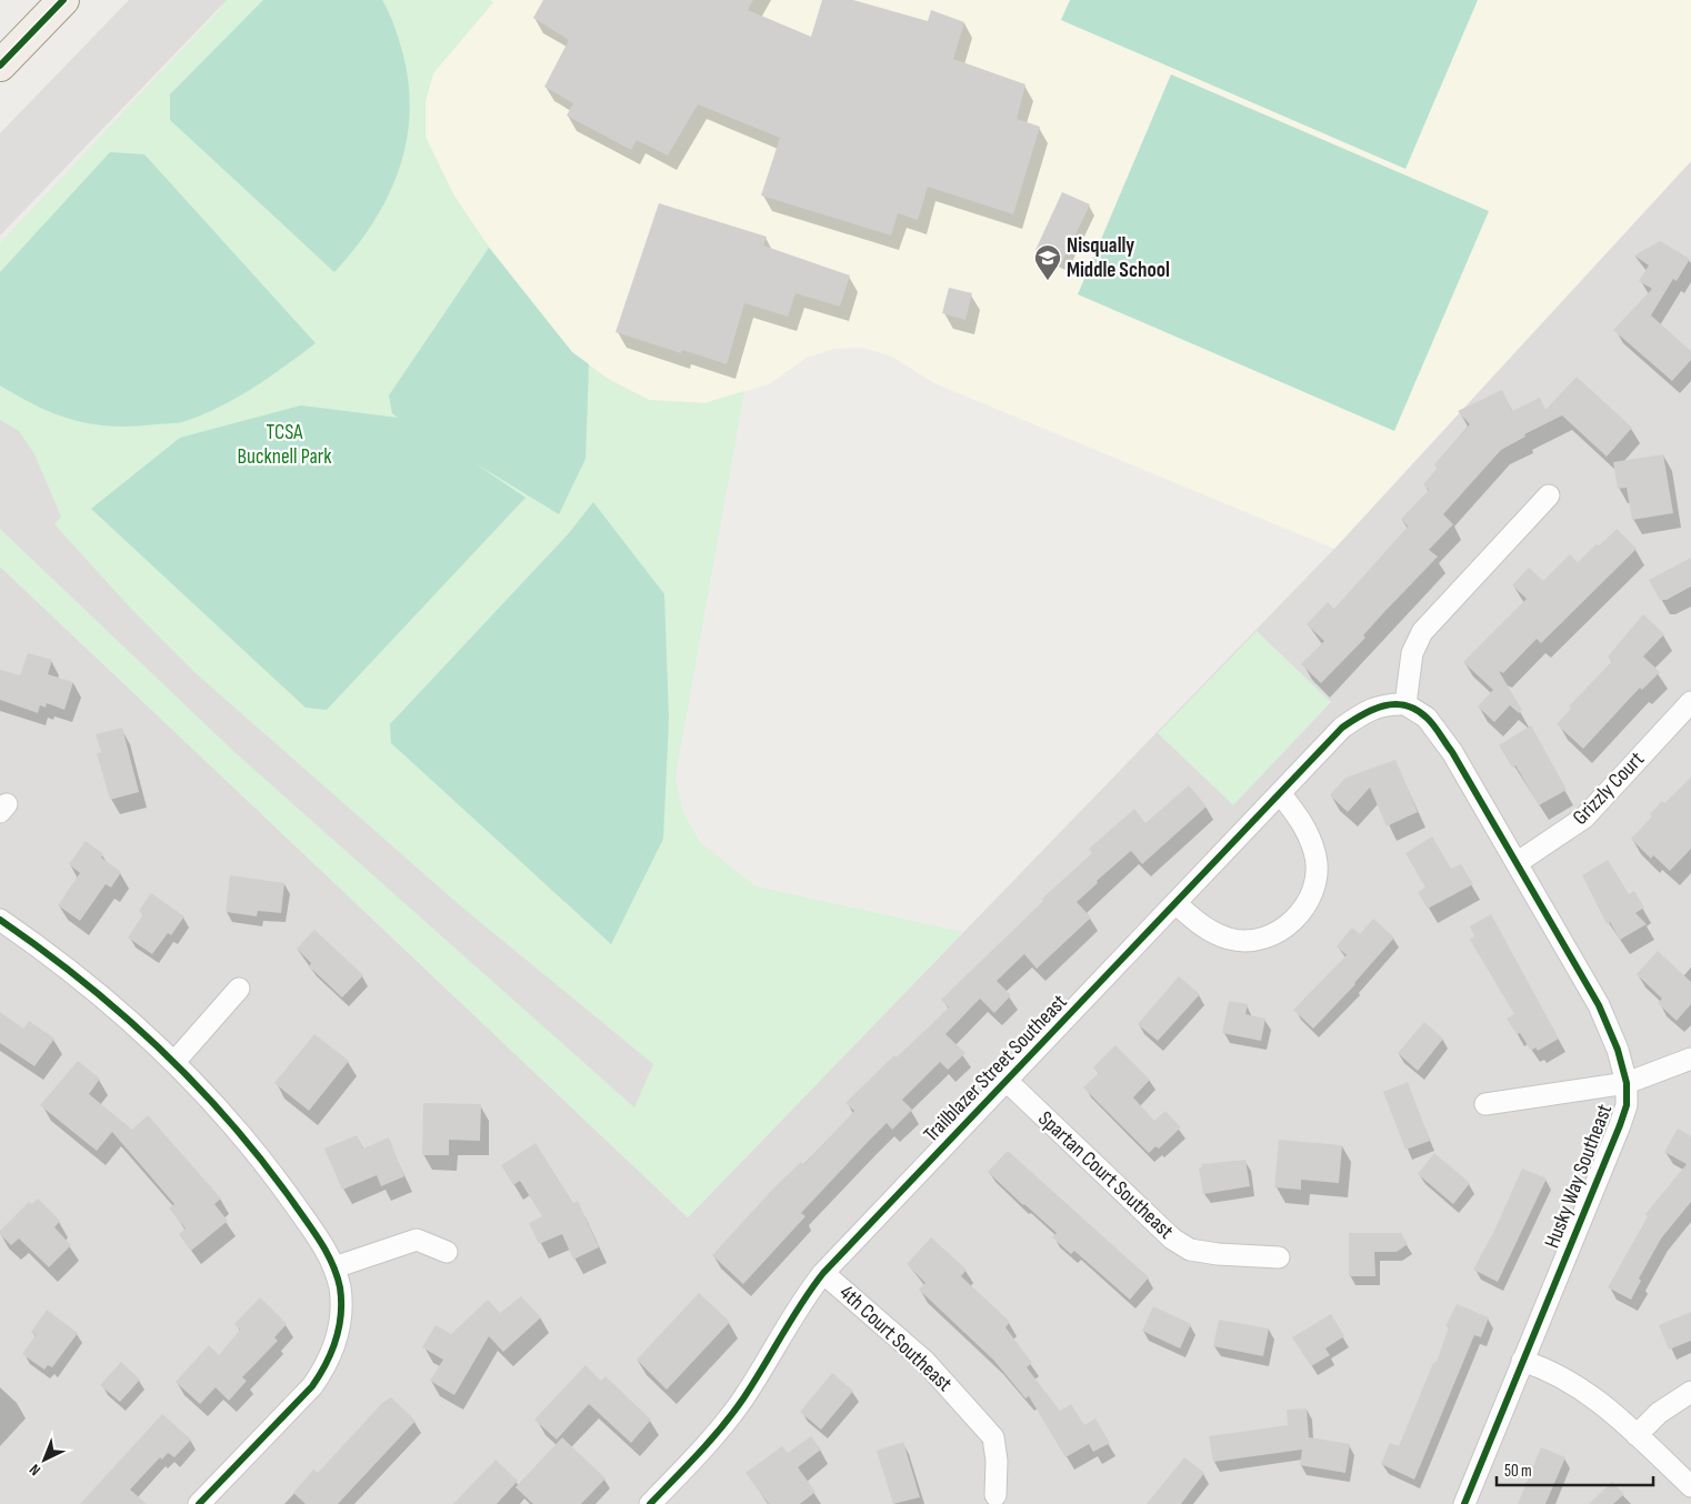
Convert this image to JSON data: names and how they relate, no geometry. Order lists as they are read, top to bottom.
{
  "streets": {
    "street": [
      "Grizzly Court",
      "Trailblazer Street Southeast",
      "Spartan Court Southeast",
      "Husky Way Southeast",
      "4th Court Southeast"
    ]
  },
  "crossings": [
    ["Grizzly Court", "Husky Way Southeast"],
    ["Trailblazer Street Southeast", "Spartan Court Southeast"],
    ["Trailblazer Street Southeast", "Husky Way Southeast"],
    ["Trailblazer Street Southeast", "4th Court Southeast"]
  ],
  "parks": ["TCSA Bucknell Park"],
  "places": {
    "school or university": ["Nisqually Middle School"]
  },
  "scale_bar": "50 m",
  "north": "bottom left"
}
